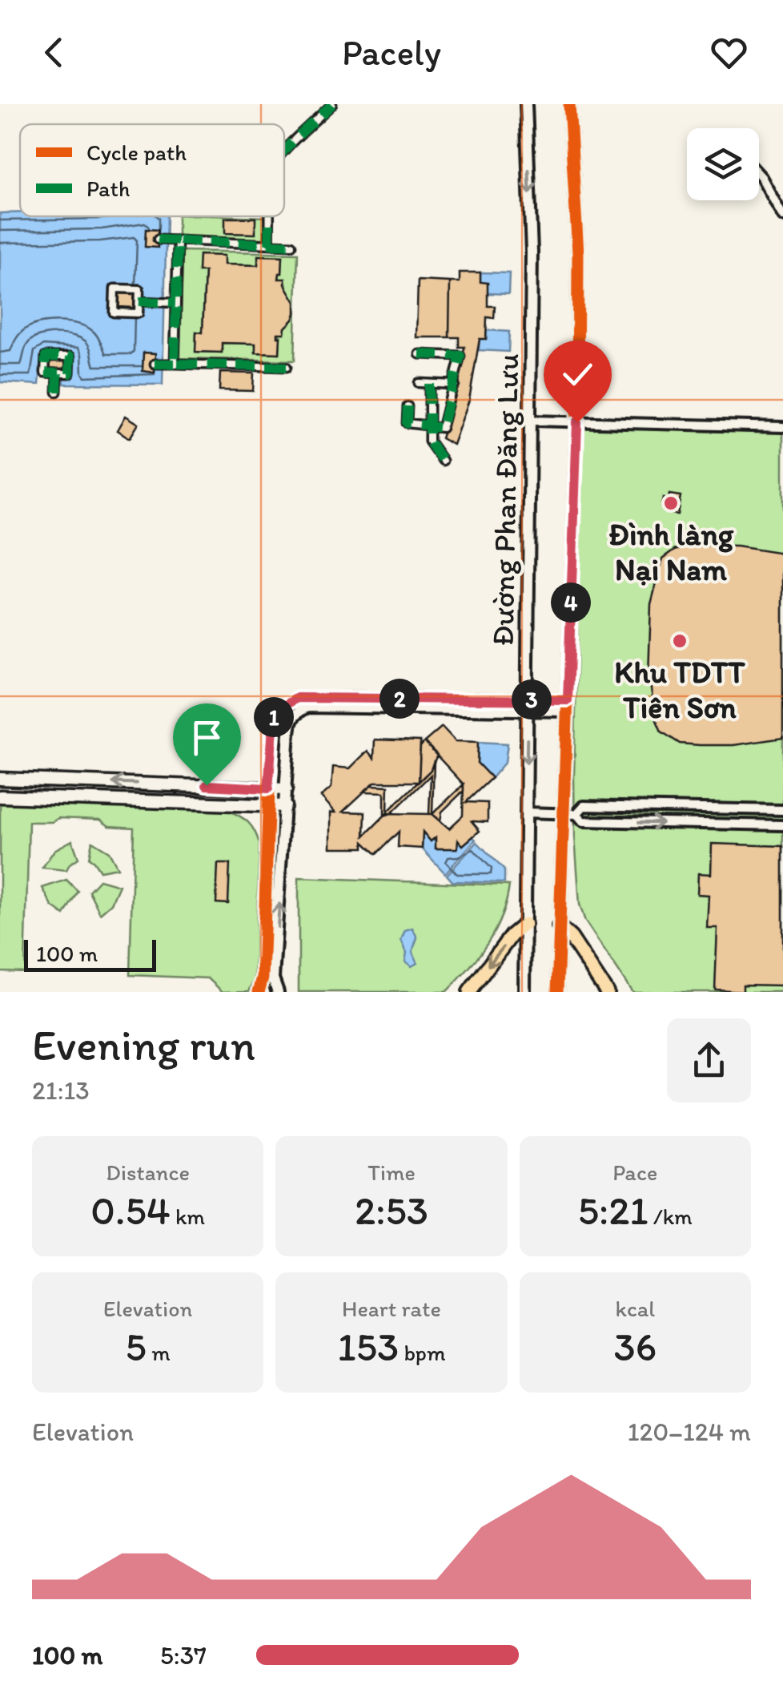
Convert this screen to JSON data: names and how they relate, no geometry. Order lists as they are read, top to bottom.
{
  "streets": {
    "street": ["Đường Phan Đăng Lưu"]
  },
  "places": ["Đình làng Nại Nam", "Khu TDTT Tiên Sơn"],
  "legend": ["Cycle path", "Path"],
  "scale_bar": "100 m",
  "page": {
    "header": "Pacely",
    "pins": [
      "4",
      "2",
      "3",
      "1"
    ],
    "scale": "100 m",
    "heading": ["Evening run", "21:13"],
    "stats": [
      ["Distance", "0.54 km"],
      ["Time", "2:53"],
      ["Pace", "5:21 /km"],
      ["Elevation", "5 m"],
      ["Heart rate", "153 bpm"],
      ["kcal", "36"]
    ],
    "chart": ["Elevation", "120–124 m"],
    "list": [
      {
        "name": "100 m",
        "note": "5:37"
      }
    ]
  }
}
